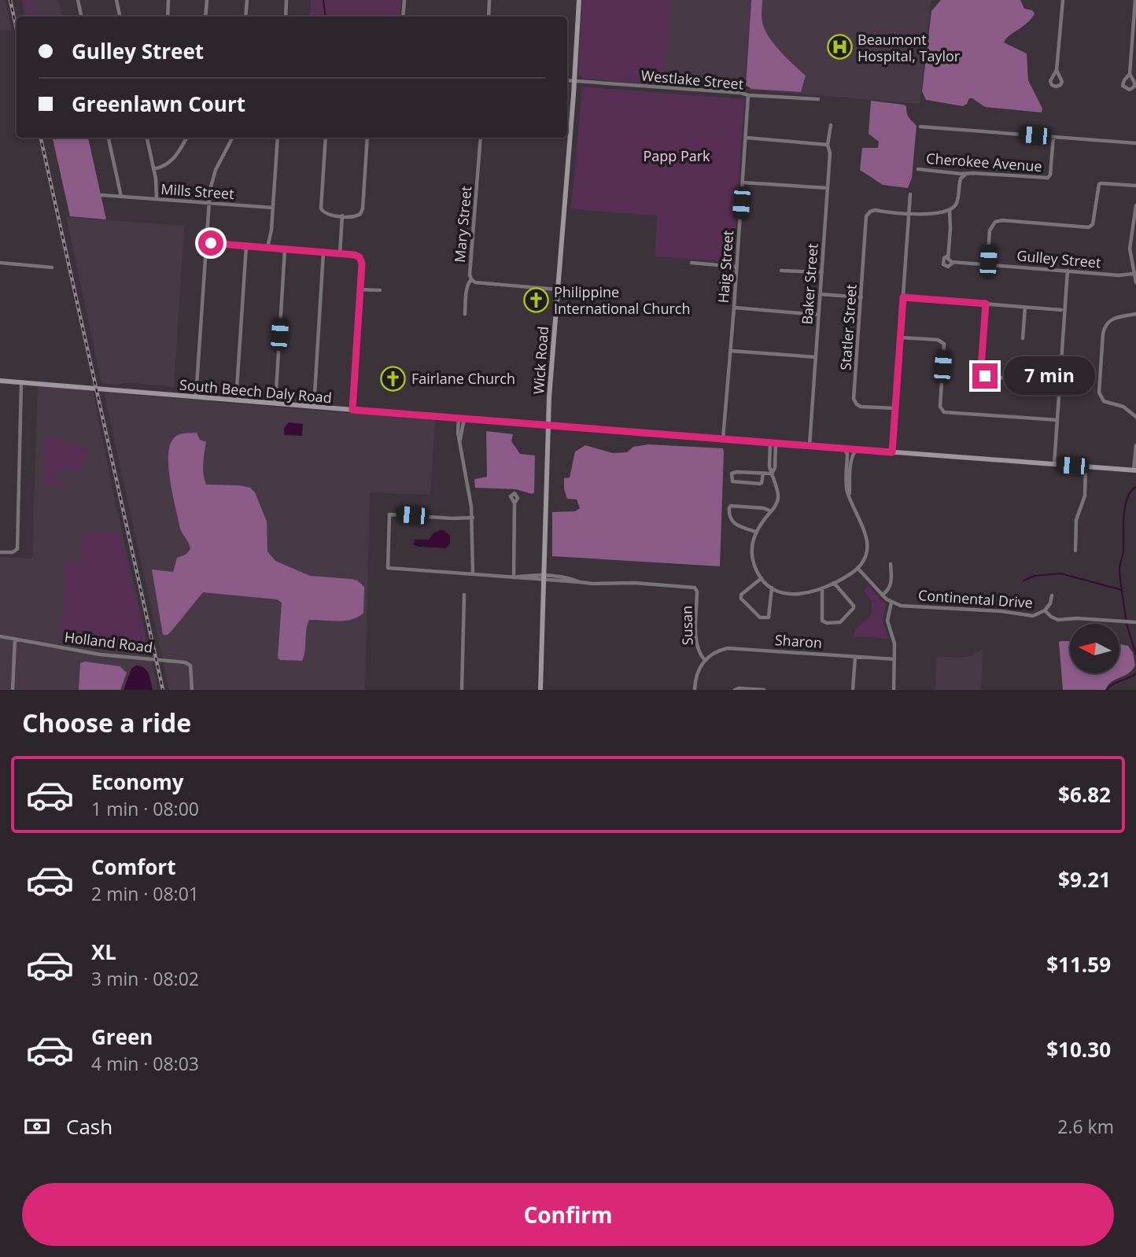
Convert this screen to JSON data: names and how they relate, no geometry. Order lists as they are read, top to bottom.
{
  "streets": {
    "street": [
      "Westlake Street",
      "Cherokee Avenue",
      "Mills Street",
      "Mary Street",
      "Gulley Street",
      "Haig Street",
      "Baker Street",
      "Statler Street",
      "Wick Road",
      "South Beech Daly Road",
      "Continental Drive",
      "Susan",
      "Sharon",
      "Holland Road"
    ]
  },
  "crossings": [
    ["Westlake Street", "Haig Street"],
    ["Westlake Street", "Wick Road"],
    ["Haig Street", "South Beech Daly Road"],
    ["Baker Street", "South Beech Daly Road"],
    ["Wick Road", "South Beech Daly Road"],
    ["Wick Road", "Susan"],
    ["Susan", "Sharon"]
  ],
  "parks": ["Papp Park"],
  "places": {
    "hospital": ["Beaumont Hospital, Taylor"],
    "church": ["Philippine International Church", "Fairlane Church"]
  },
  "north": "left",
  "page": {
    "banner": ["Gulley Street", "Greenlawn Court"],
    "bubble": "7 min",
    "heading": "Choose a ride",
    "list": [
      {
        "name": "Economy",
        "note": "1 min · 08:00",
        "value": "$6.82"
      },
      {
        "name": "Comfort",
        "note": "2 min · 08:01",
        "value": "$9.21"
      },
      {
        "name": "XL",
        "note": "3 min · 08:02",
        "value": "$11.59"
      },
      {
        "name": "Green",
        "note": "4 min · 08:03",
        "value": "$10.30"
      }
    ],
    "pay": ["Cash", "2.6 km"],
    "buttons": "Confirm"
  }
}
